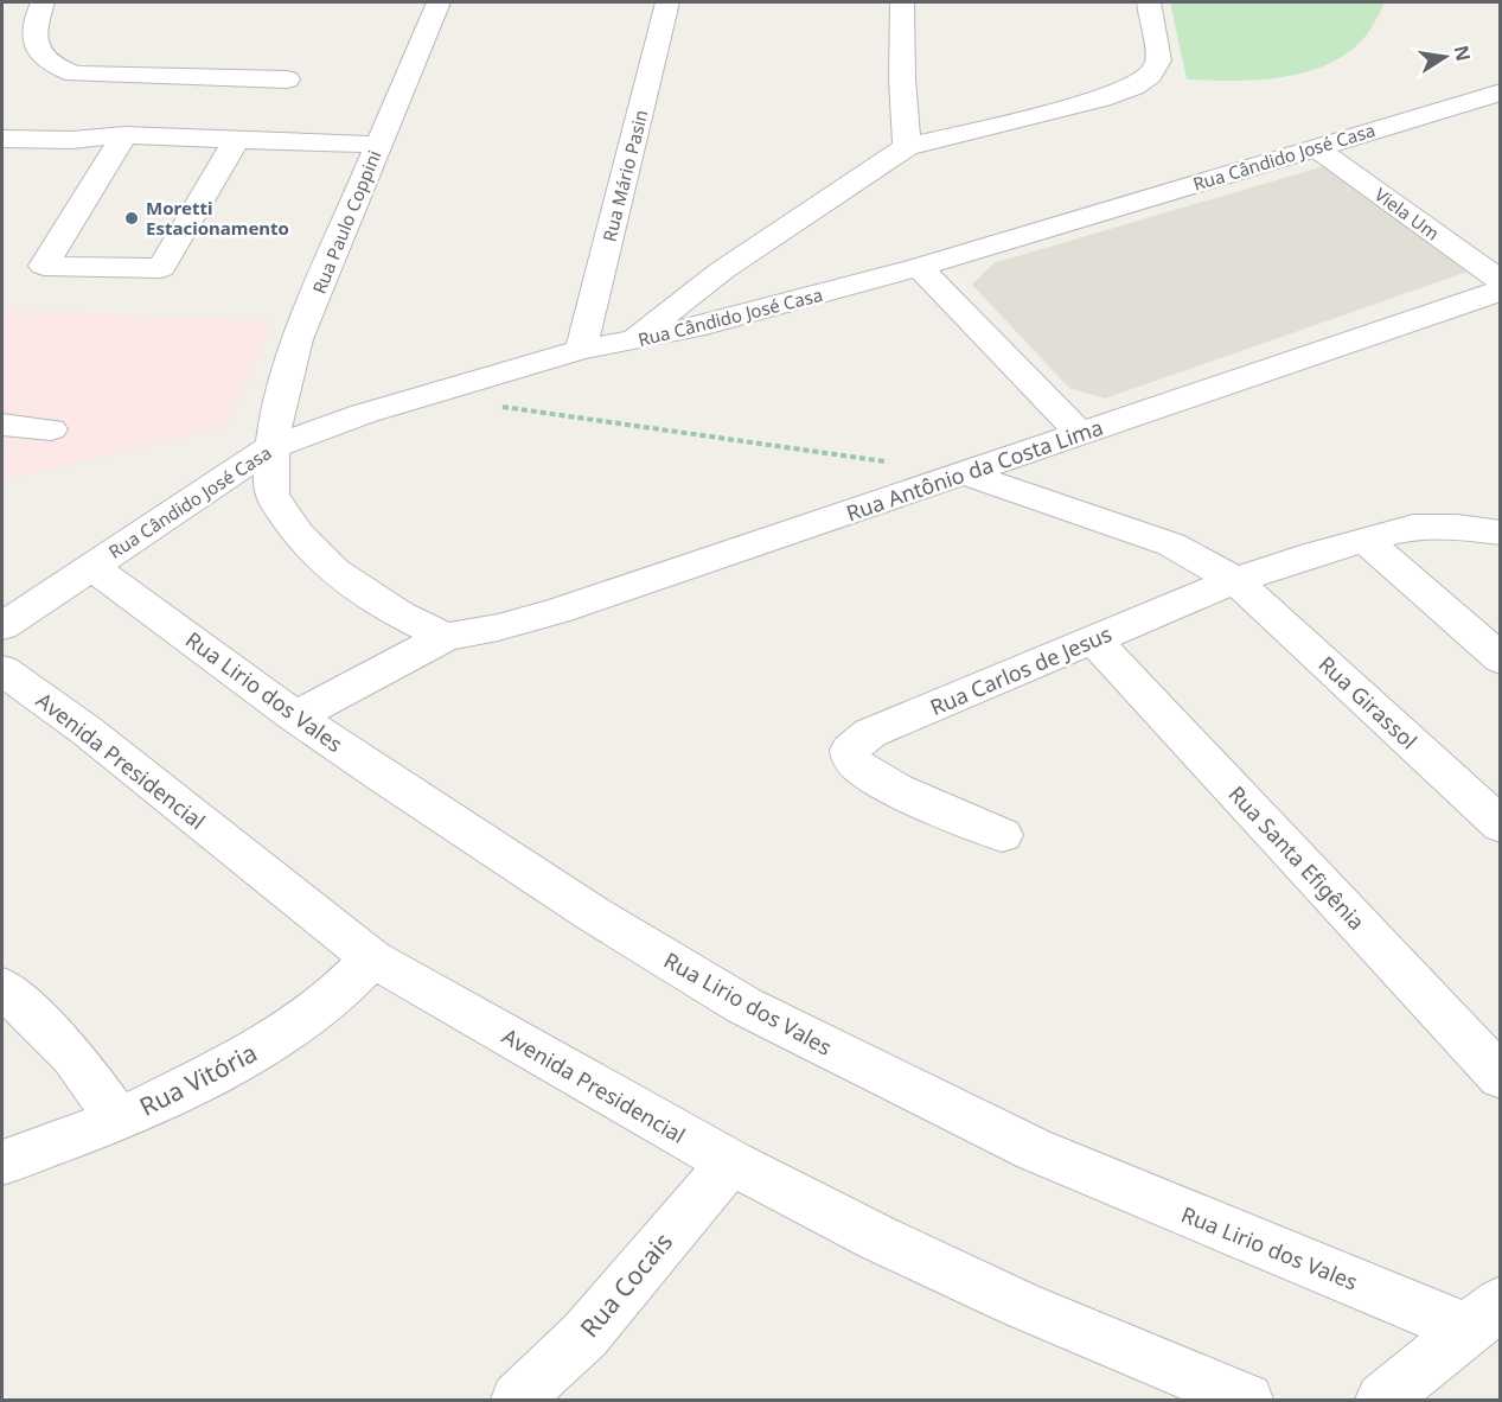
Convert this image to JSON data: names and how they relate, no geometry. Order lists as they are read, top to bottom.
{
  "streets": {
    "street": [
      "Rua Cândido José Casa",
      "Rua Mário Pasin",
      "Viela Um",
      "Rua Paulo Coppini",
      "Rua Antônio da Costa Lima",
      "Rua Carlos de Jesus",
      "Rua Lirio dos Vales",
      "Rua Girassol",
      "Avenida Presidencial",
      "Rua Santa Efigênia",
      "Rua Vitória",
      "Rua Cocais"
    ]
  },
  "crossings": [
    ["Rua Cândido José Casa", "Rua Mário Pasin"],
    ["Rua Cândido José Casa", "Viela Um"],
    ["Rua Cândido José Casa", "Rua Paulo Coppini"],
    ["Rua Cândido José Casa", "Rua Lirio dos Vales"],
    ["Rua Paulo Coppini", "Rua Antônio da Costa Lima"],
    ["Rua Antônio da Costa Lima", "Rua Lirio dos Vales"],
    ["Rua Antônio da Costa Lima", "Rua Girassol"],
    ["Rua Carlos de Jesus", "Rua Girassol"],
    ["Rua Carlos de Jesus", "Rua Santa Efigênia"],
    ["Avenida Presidencial", "Rua Vitória"],
    ["Avenida Presidencial", "Rua Cocais"]
  ],
  "places": ["Moretti Estacionamento"],
  "north": "right"
}
